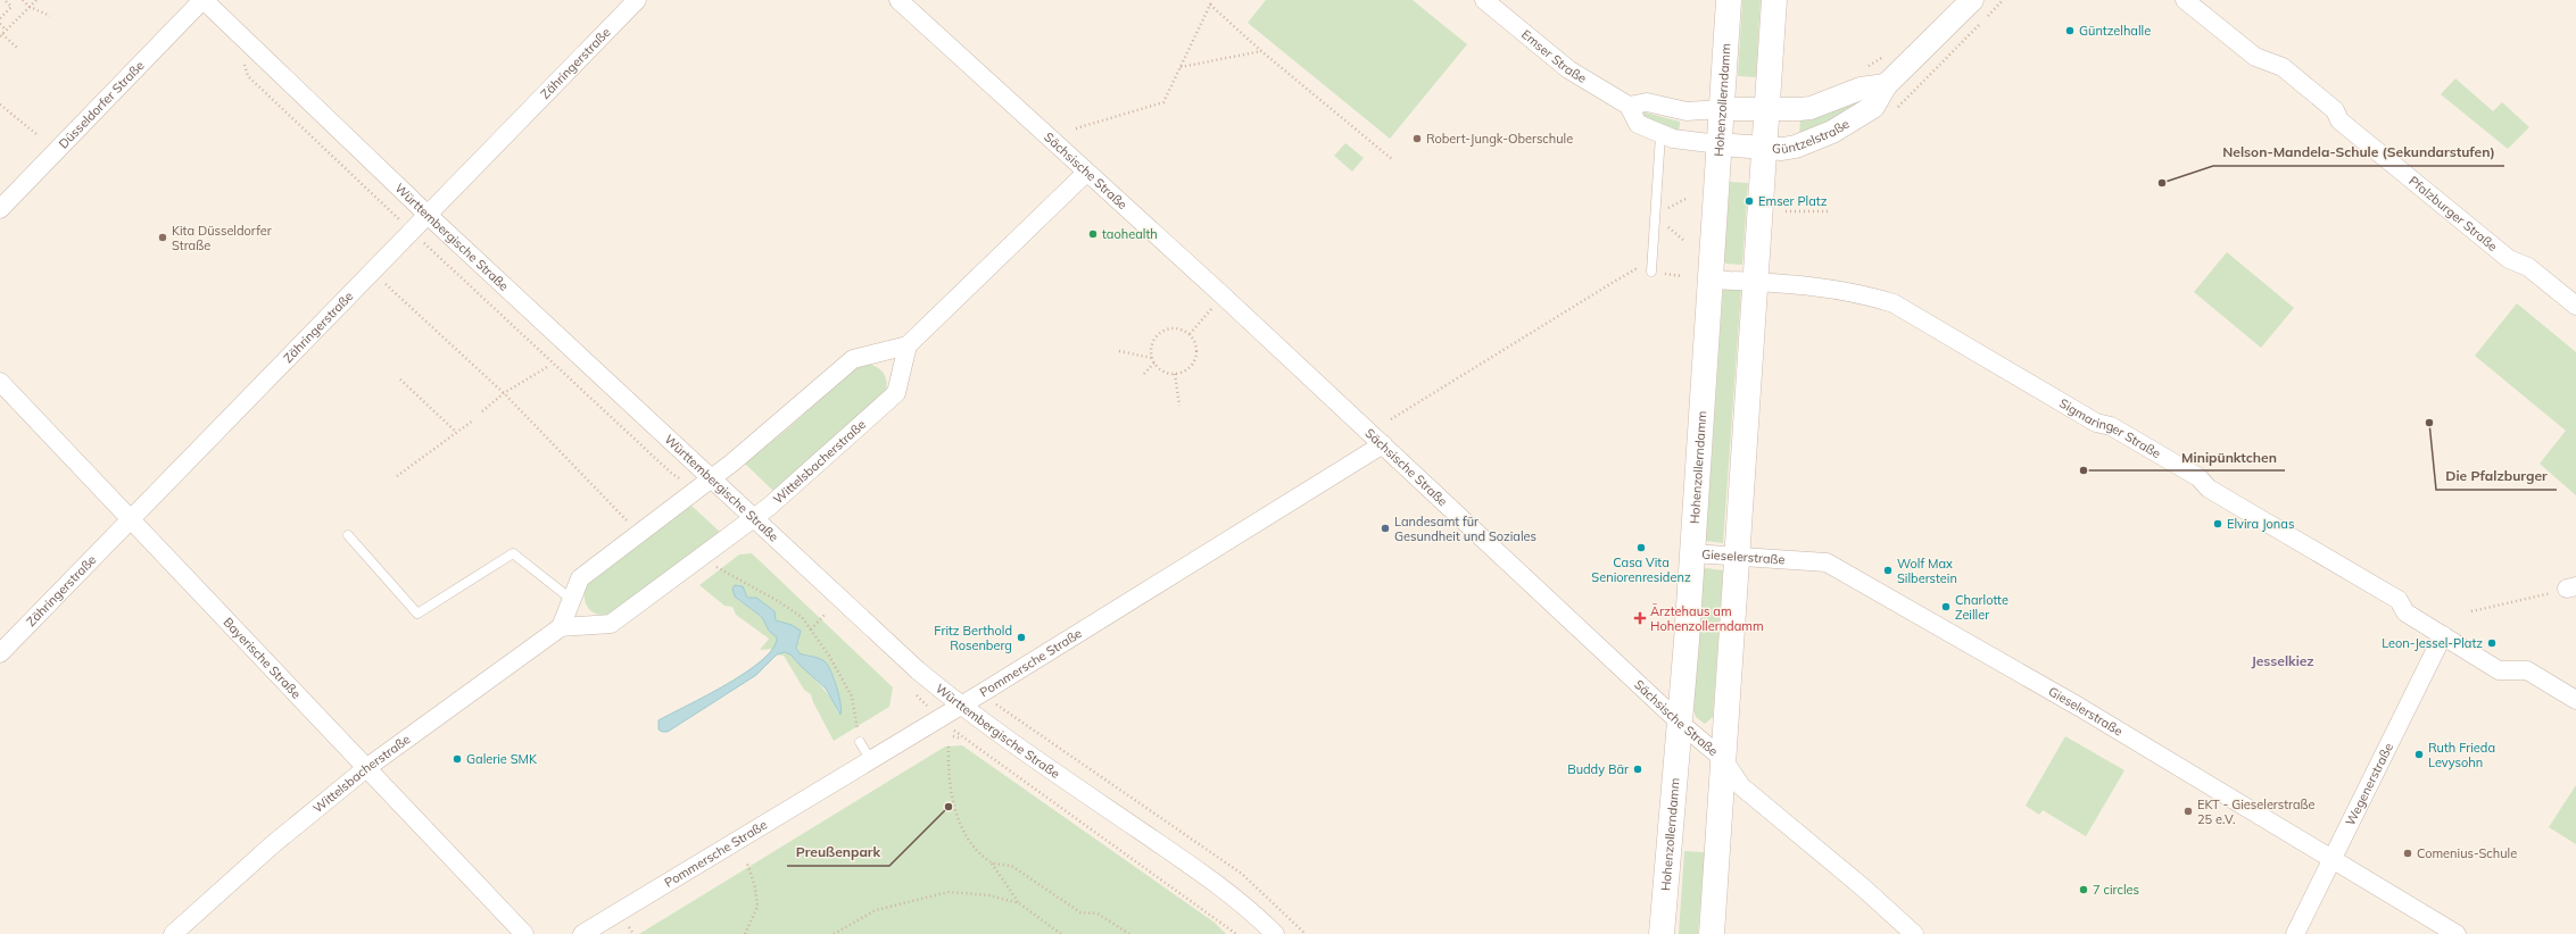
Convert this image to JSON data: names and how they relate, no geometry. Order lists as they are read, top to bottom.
{
  "streets": {
    "main road": ["Hohenzollerndamm"],
    "street": [
      "Emser Straße",
      "Zähringerstraße",
      "Düsseldorfer Straße",
      "Güntzelstraße",
      "Sächsische Straße",
      "Pfalzburger Straße",
      "Württembergische Straße",
      "Sigmaringer Straße",
      "Wittelsbacherstraße",
      "Gieselerstraße",
      "Bayerische Straße",
      "Pommersche Straße",
      "Wegenerstraße"
    ]
  },
  "crossings": [
    ["Emser Straße", "Hohenzollerndamm"],
    ["Emser Straße", "Güntzelstraße"],
    ["Zähringerstraße", "Württembergische Straße"],
    ["Zähringerstraße", "Bayerische Straße"],
    ["Hohenzollerndamm", "Güntzelstraße"],
    ["Hohenzollerndamm", "Sächsische Straße"],
    ["Hohenzollerndamm", "Sigmaringer Straße"],
    ["Hohenzollerndamm", "Gieselerstraße"],
    ["Düsseldorfer Straße", "Württembergische Straße"],
    ["Sächsische Straße", "Pommersche Straße"],
    ["Württembergische Straße", "Wittelsbacherstraße"],
    ["Württembergische Straße", "Pommersche Straße"],
    ["Sigmaringer Straße", "Wegenerstraße"],
    ["Wittelsbacherstraße", "Bayerische Straße"],
    ["Gieselerstraße", "Wegenerstraße"]
  ],
  "districts": ["Jesselkiez"],
  "places": {
    "other": [
      "Güntzelhalle",
      "Robert-Jungk-Oberschule",
      "Nelson-Mandela-Schule (Sekundarstufen)",
      "Emser Platz",
      "taohealth",
      "Kita Düsseldorfer Straße",
      "Die Pfalzburger",
      "Minipünktchen",
      "Elvira Jonas",
      "Landesamt für Gesundheit und Soziales",
      "Casa Vita Seniorenresidenz",
      "Wolf Max Silberstein",
      "Charlotte Zeiller",
      "Fritz Berthold Rosenberg",
      "Leon-Jessel-Platz",
      "Ruth Frieda Levysohn",
      "Galerie SMK",
      "Buddy Bär",
      "Preußenpark",
      "EKT - Gieselerstraße 25 e.V.",
      "Comenius-Schule",
      "7 circles"
    ],
    "health": ["Ärztehaus am Hohenzollerndamm"]
  }
}
